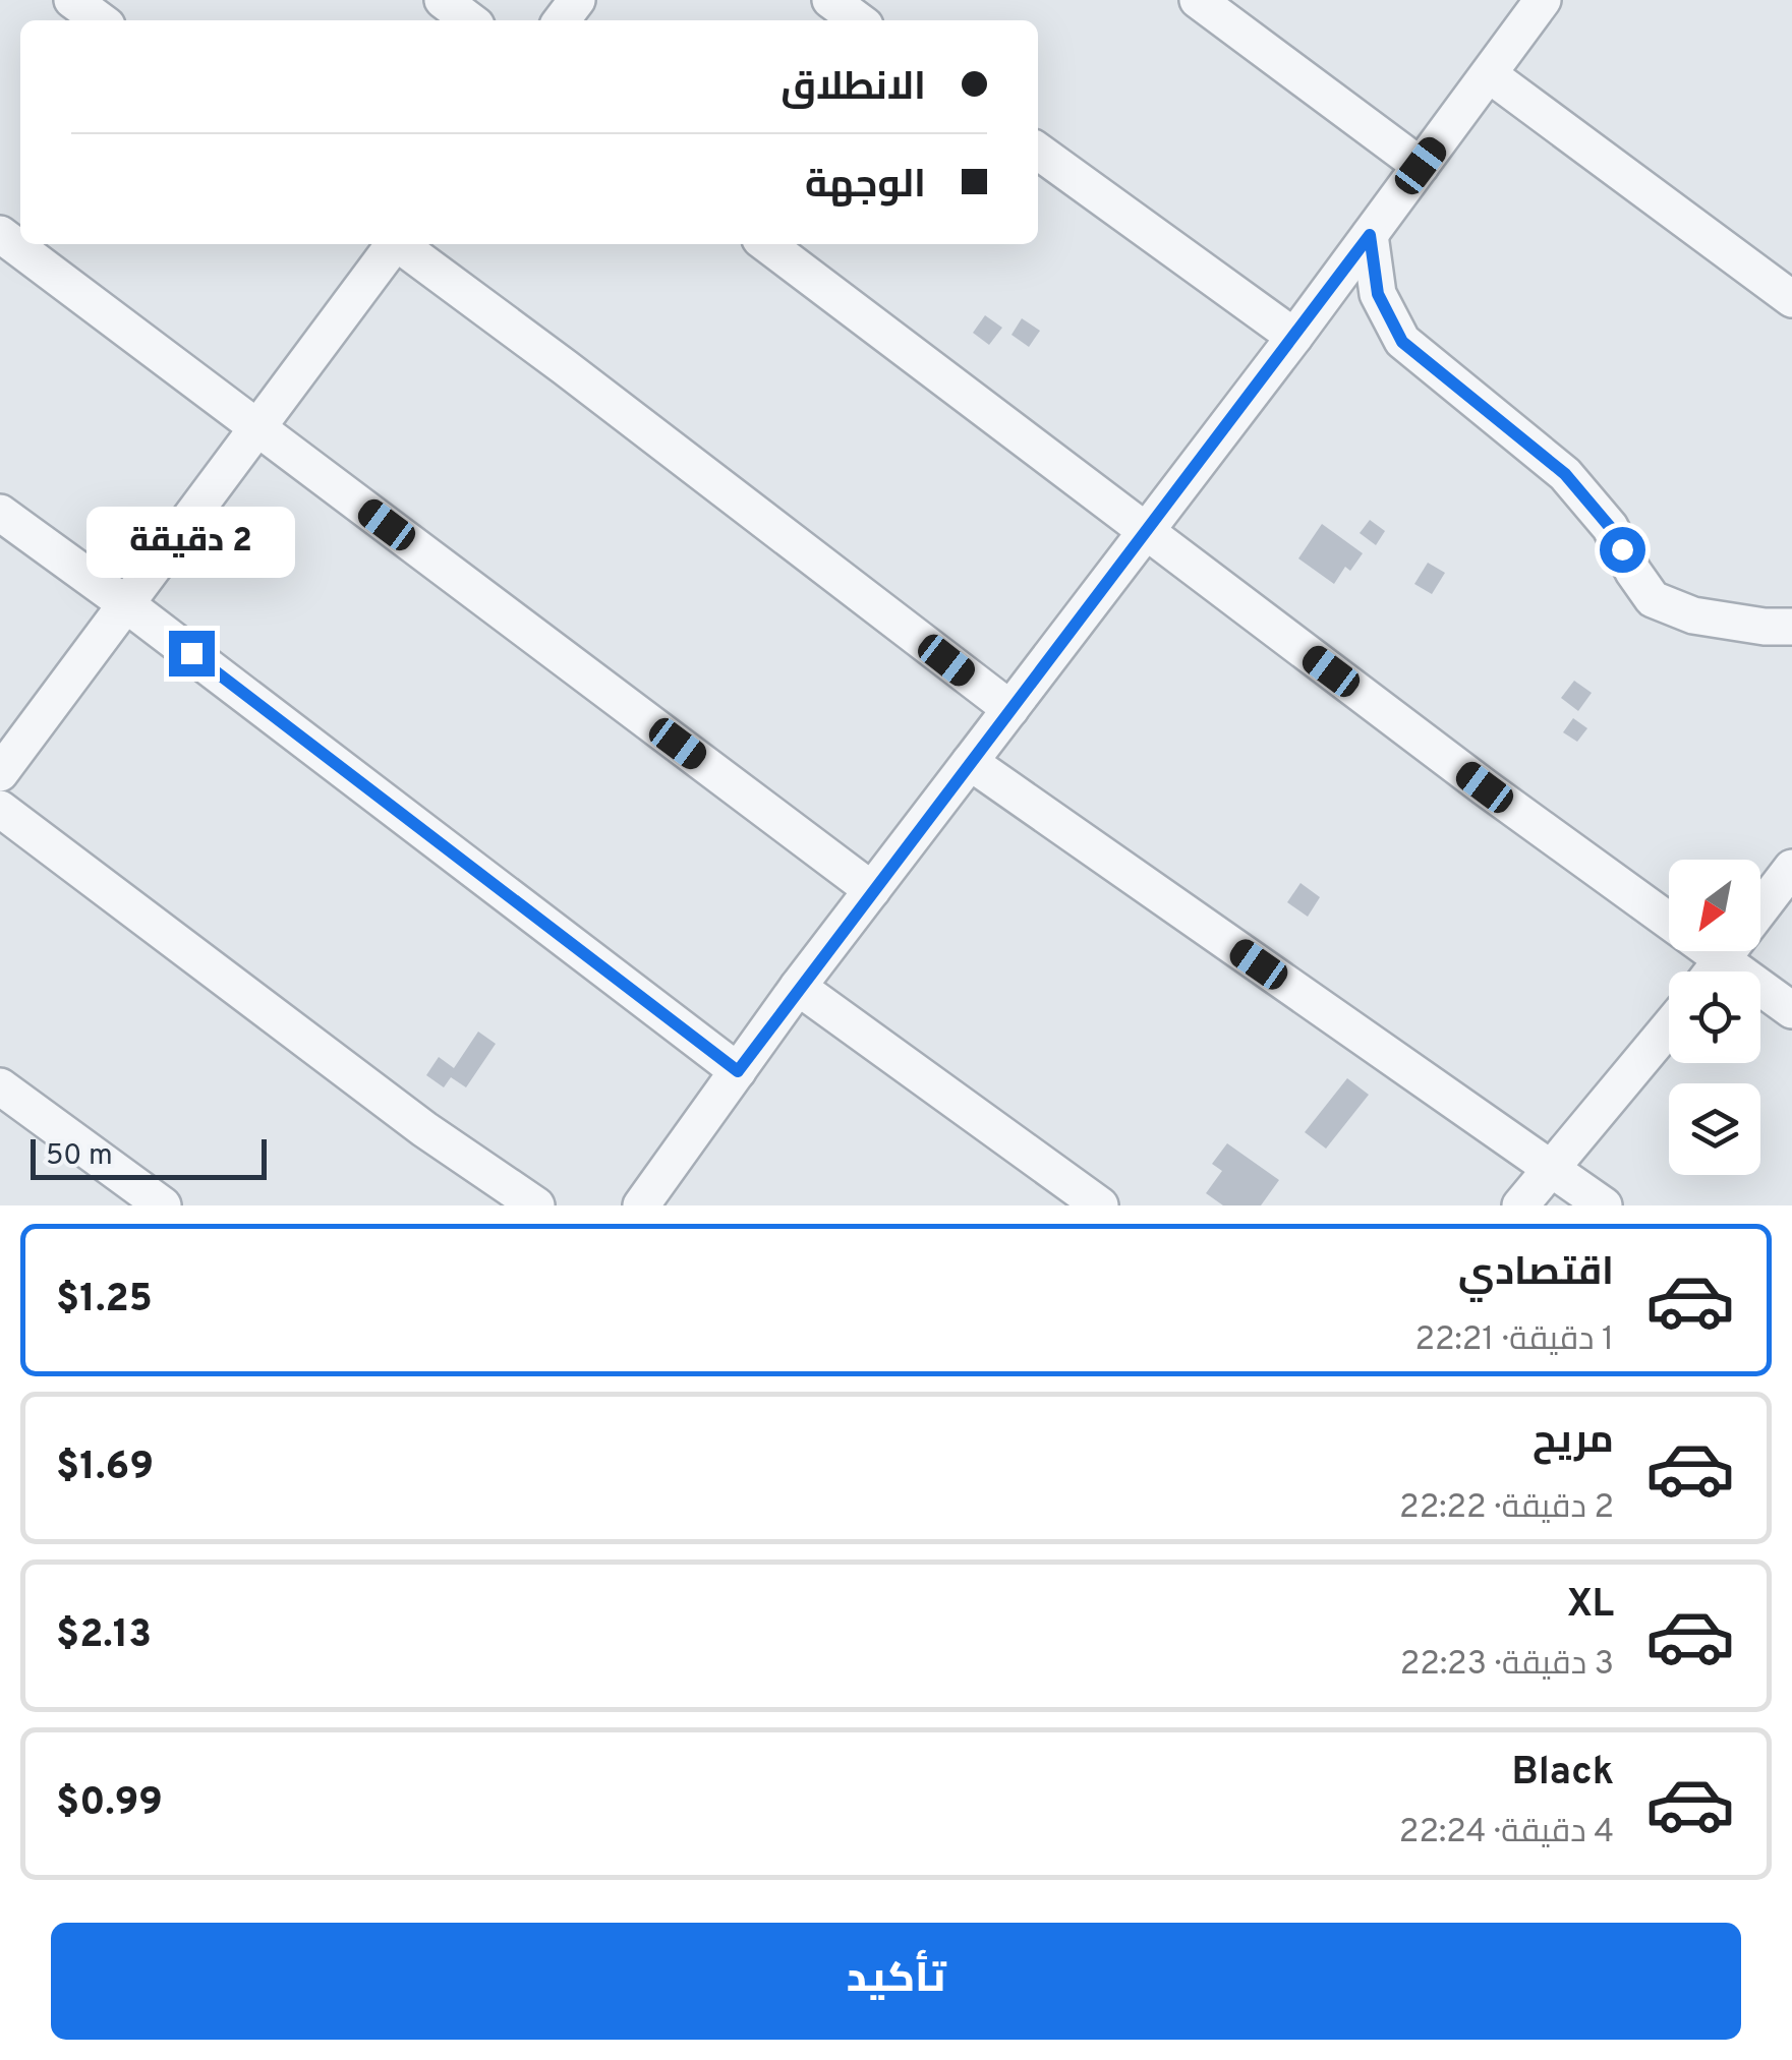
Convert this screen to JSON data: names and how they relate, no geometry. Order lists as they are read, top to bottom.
{
  "scale_bar": "50 m",
  "north": "bottom left",
  "page": {
    "banner": ["الانطلاق", "الوجهة"],
    "bubble": "2 دقيقة",
    "scale": "50 m",
    "list": [
      {
        "name": "اقتصادي",
        "note": "1 دقيقة · 22:21",
        "value": "$1.25"
      },
      {
        "name": "مريح",
        "note": "2 دقيقة · 22:22",
        "value": "$1.69"
      },
      {
        "name": "XL",
        "note": "3 دقيقة · 22:23",
        "value": "$2.13"
      },
      {
        "name": "Black",
        "note": "4 دقيقة · 22:24",
        "value": "$0.99"
      }
    ],
    "buttons": "تأكيد"
  }
}
